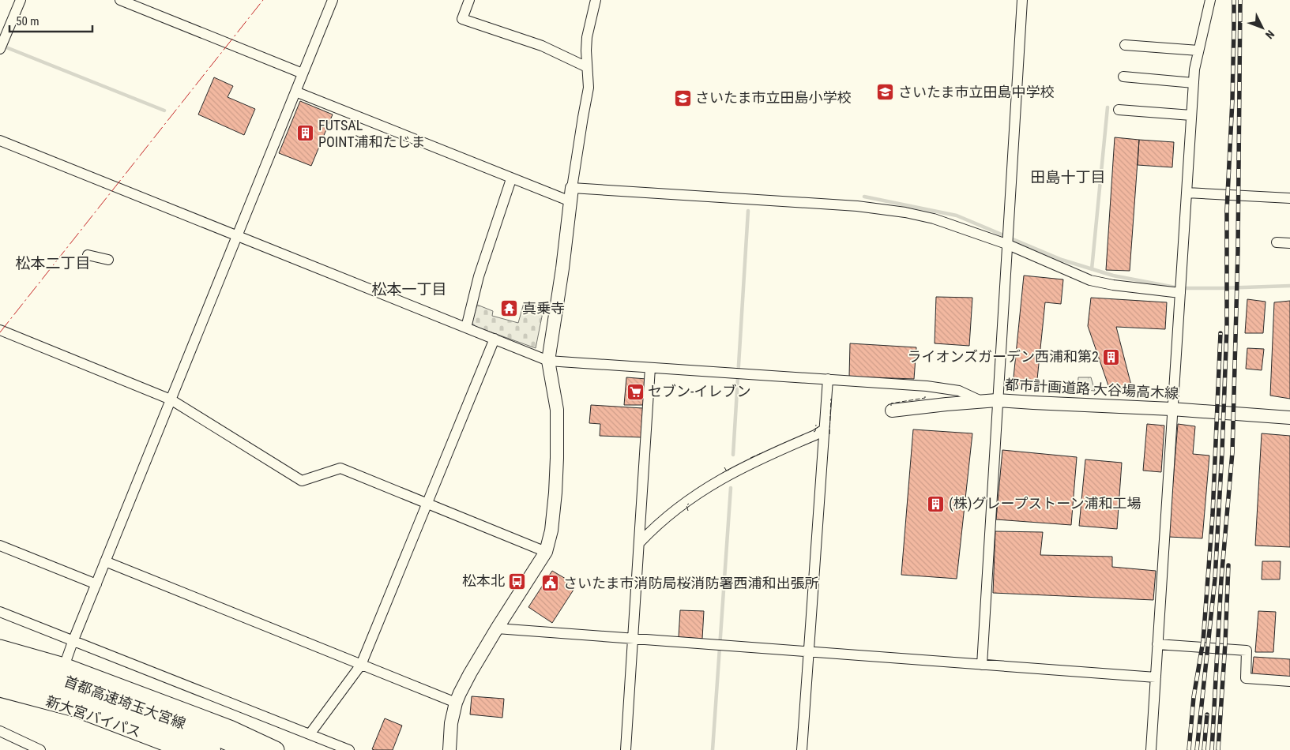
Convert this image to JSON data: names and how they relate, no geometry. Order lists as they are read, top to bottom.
{
  "streets": {
    "highway": ["首都高速埼玉大宮線", "新大宮バイパス"],
    "street": ["都市計画道路 大谷場高木線"]
  },
  "districts": ["田島十丁目", "松本二丁目", "松本一丁目"],
  "places": {
    "school or university": ["さいたま市立田島中学校", "さいたま市立田島小学校"],
    "building": ["FUTSAL POINT浦和たじま", "ライオンズガーデン西浦和第2", "(株)グレープストーン浦和工場"],
    "temple": ["真乗寺"],
    "supermarket": ["セブン-イレブン"],
    "bus stop": ["松本北"],
    "public building": ["さいたま市消防局桜消防署西浦和出張所"]
  },
  "scale_bar": "50 m",
  "north": "bottom right"
}
